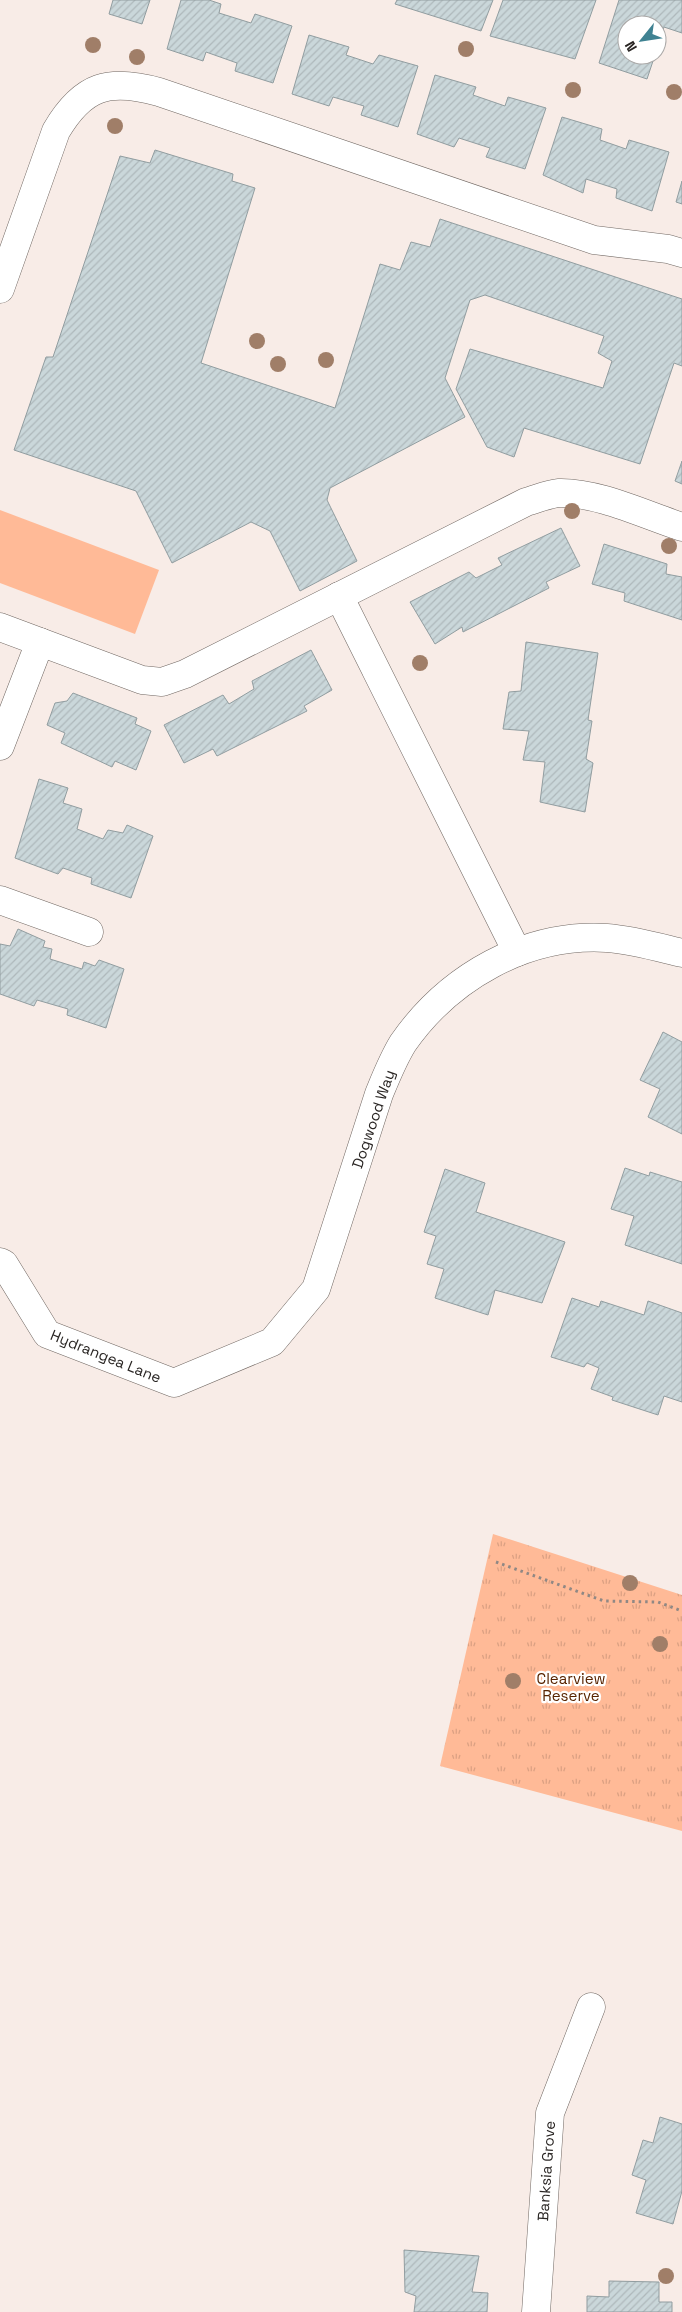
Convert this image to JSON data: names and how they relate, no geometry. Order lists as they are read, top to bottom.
{
  "streets": {
    "street": ["Dogwood Way", "Hydrangea Lane", "Banksia Grove"]
  },
  "crossings": [
    ["Dogwood Way", "Hydrangea Lane"]
  ],
  "parks": ["Clearview Reserve"],
  "north": "bottom left"
}
